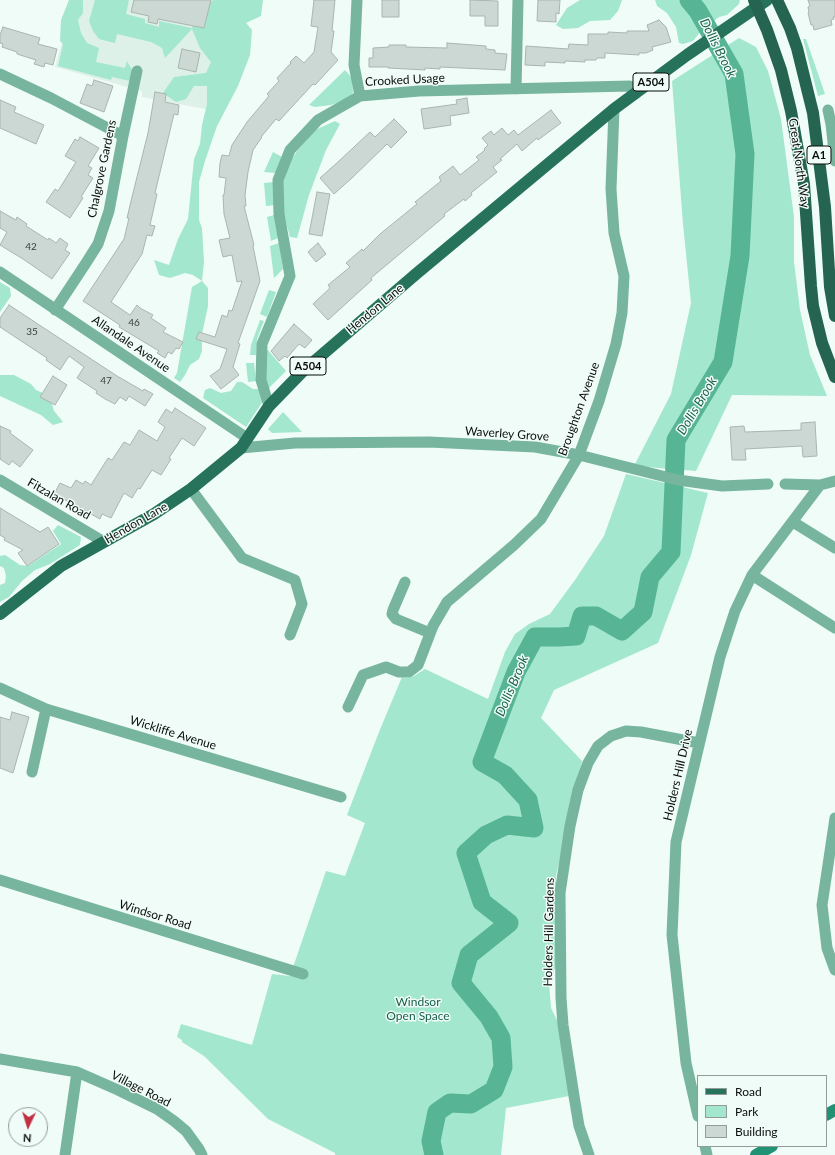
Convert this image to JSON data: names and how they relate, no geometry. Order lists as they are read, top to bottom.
{
  "streets": {
    "highway": ["A1", "Great North Way"],
    "main road": ["A504", "Hendon Lane"],
    "street": [
      "Crooked Usage",
      "Chalgrove Gardens",
      "Allandale Avenue",
      "Broughton Avenue",
      "Waverley Grove",
      "Fitzalan Road",
      "Wickliffe Avenue",
      "Holders Hill Drive",
      "Windsor Road",
      "Holders Hill Gardens",
      "Village Road"
    ]
  },
  "crossings": [
    ["Crooked Usage", "Hendon Lane"],
    ["Great North Way", "Hendon Lane"],
    ["Chalgrove Gardens", "Allandale Avenue"],
    ["Hendon Lane", "Allandale Avenue"],
    ["Hendon Lane", "Broughton Avenue"],
    ["Hendon Lane", "Waverley Grove"],
    ["Hendon Lane", "Fitzalan Road"],
    ["Allandale Avenue", "Waverley Grove"],
    ["Broughton Avenue", "Waverley Grove"],
    ["Holders Hill Drive", "Holders Hill Gardens"]
  ],
  "water": ["Dollis Brook"],
  "parks": ["Windsor Open Space"],
  "house_numbers": [
    "42",
    "46",
    "35",
    "47"
  ],
  "legend": ["Road", "Park", "Building"],
  "north": "bottom"
}
